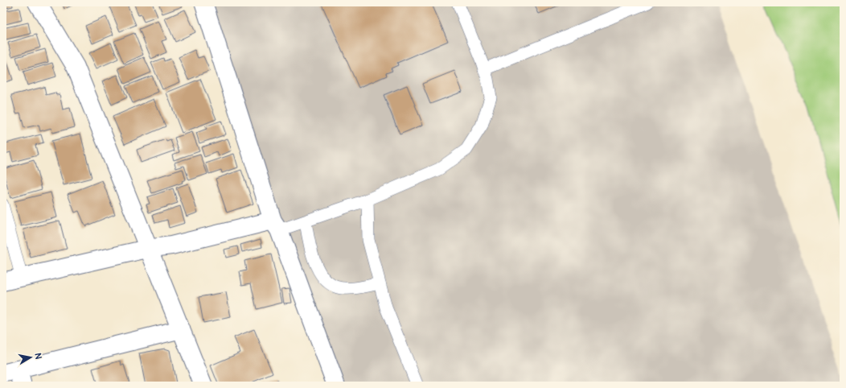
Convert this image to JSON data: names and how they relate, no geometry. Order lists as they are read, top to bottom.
{
  "north": "right"
}
